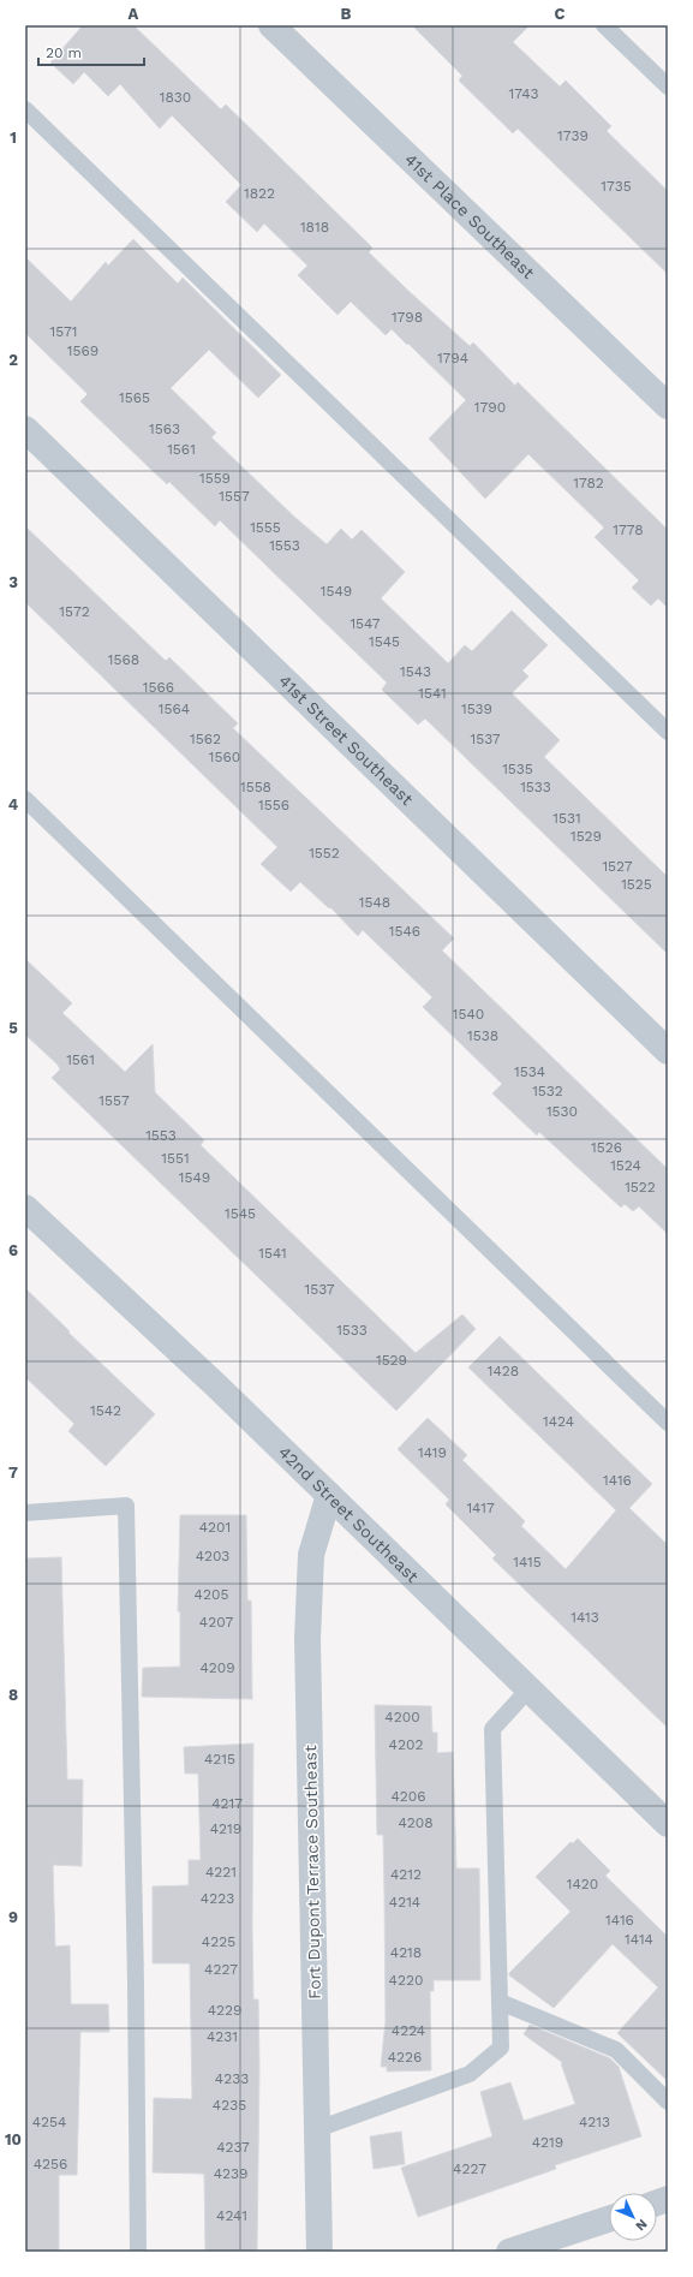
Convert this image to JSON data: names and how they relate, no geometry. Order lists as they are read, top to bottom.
{
  "streets": {
    "street": [
      "41st Place Southeast",
      "41st Street Southeast",
      "42nd Street Southeast",
      "Fort Dupont Terrace Southeast"
    ]
  },
  "crossings": [
    ["42nd Street Southeast", "Fort Dupont Terrace Southeast"]
  ],
  "house_numbers": [
    "1743",
    "1830",
    "1739",
    "1735",
    "1822",
    "1818",
    "1798",
    "1571",
    "1569",
    "1794",
    "1565",
    "1790",
    "1563",
    "1561",
    "1559",
    "1782",
    "1557",
    "1555",
    "1778",
    "1553",
    "1549",
    "1572",
    "1547",
    "1545",
    "1568",
    "1543",
    "1566",
    "1541",
    "1564",
    "1539",
    "1562",
    "1537",
    "1560",
    "1535",
    "1558",
    "1533",
    "1556",
    "1531",
    "1529",
    "1552",
    "1527",
    "1525",
    "1548",
    "1546",
    "1540",
    "1538",
    "1561",
    "1534",
    "1532",
    "1557",
    "1530",
    "1553",
    "1526",
    "1551",
    "1524",
    "1549",
    "1522",
    "1545",
    "1541",
    "1537",
    "1533",
    "1529",
    "1428",
    "1542",
    "1424",
    "1419",
    "1416",
    "1417",
    "4201",
    "4203",
    "1415",
    "4205",
    "1413",
    "4207",
    "4209",
    "4200",
    "4202",
    "4215",
    "4206",
    "4217",
    "4208",
    "4219",
    "4221",
    "4212",
    "1420",
    "4223",
    "4214",
    "1416",
    "1414",
    "4225",
    "4218",
    "4227",
    "4220",
    "4229",
    "4224",
    "4231",
    "4226",
    "4233",
    "4235",
    "4254",
    "4213",
    "4219",
    "4237",
    "4256",
    "4227",
    "4239",
    "4241"
  ],
  "scale_bar": "20 m",
  "north": "bottom right",
  "grid": {
    "columns": ["A", "B", "C"],
    "rows": [
      "1",
      "2",
      "3",
      "4",
      "5",
      "6",
      "7",
      "8",
      "9",
      "10"
    ]
  }
}
